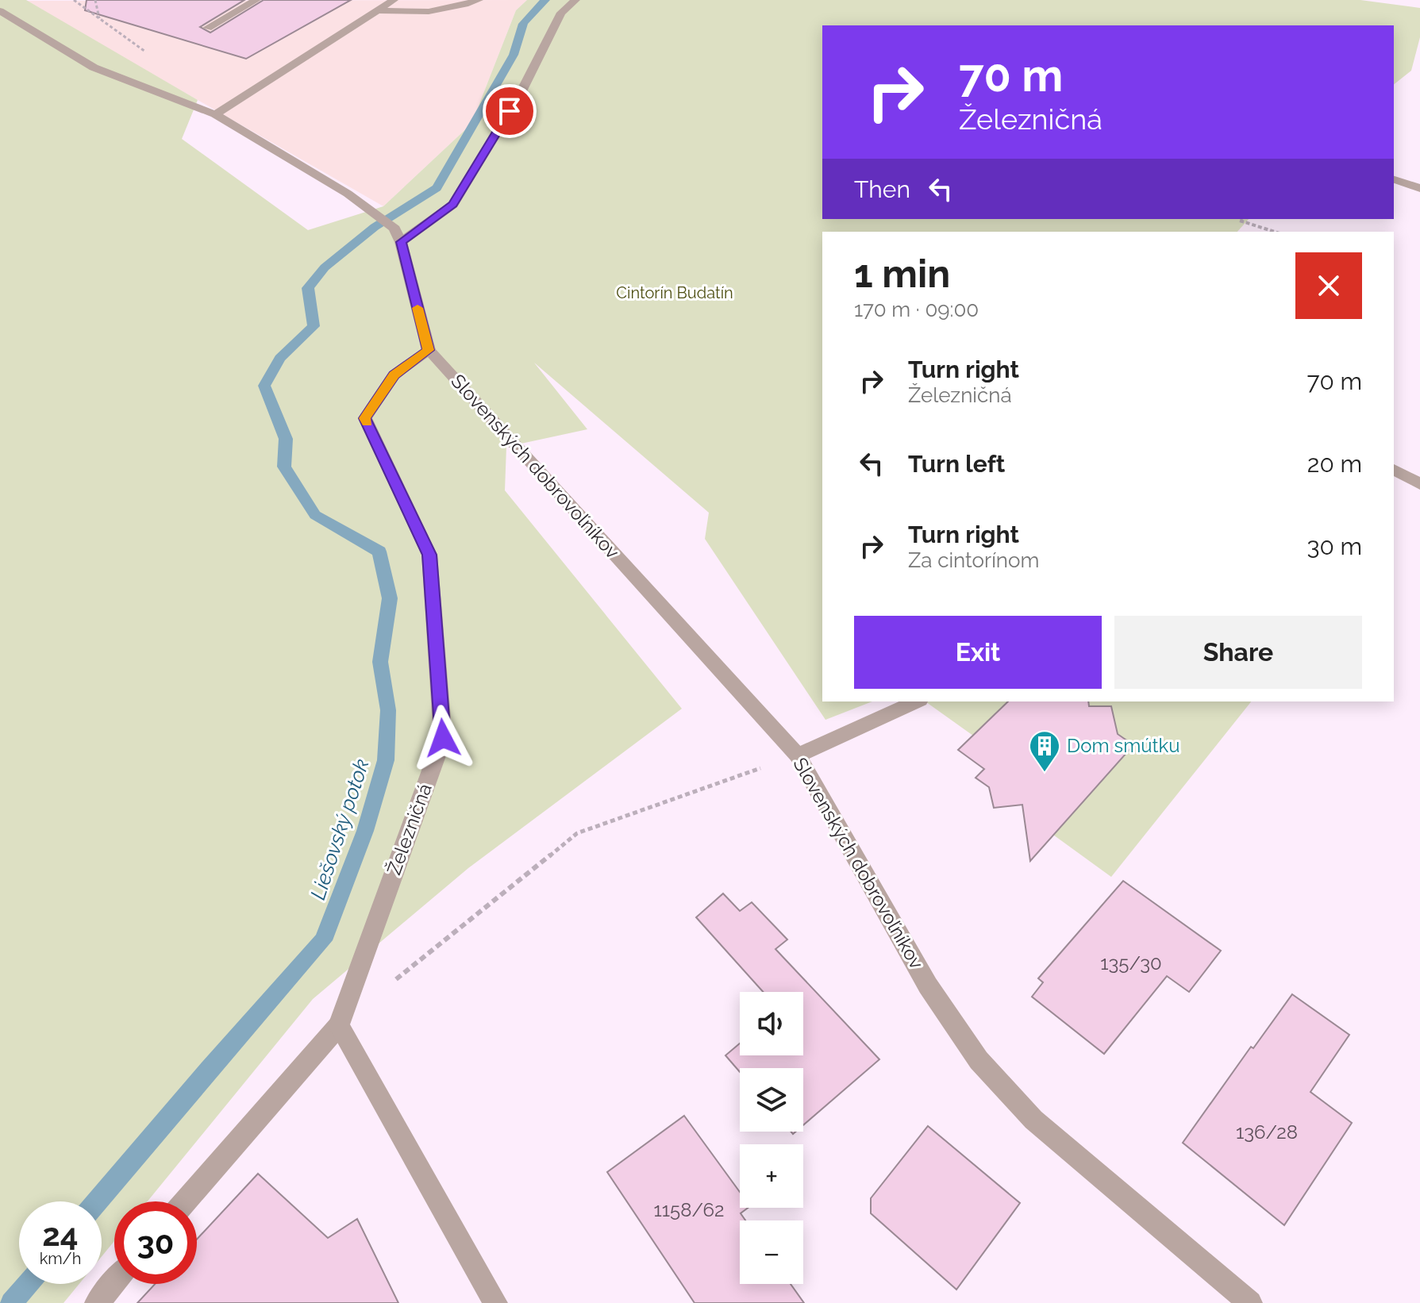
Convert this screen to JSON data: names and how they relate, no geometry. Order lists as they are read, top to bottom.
{
  "streets": {
    "street": ["Slovenských dobrovoľníkov", "Železničná"]
  },
  "crossings": [
    ["Slovenských dobrovoľníkov", "Železničná"]
  ],
  "water": ["Liešovský potok"],
  "parks": ["Cintorín Budatín"],
  "places": {
    "building": ["Dom smútku"]
  },
  "house_numbers": ["135/30", "136/28", "1158/62"],
  "page": {
    "turn": ["70 m", "Železničná"],
    "then": "Then",
    "heading": ["1 min", "170 m · 09:00"],
    "list": [
      {
        "name": "Turn right",
        "note": "Železničná",
        "value": "70 m"
      },
      {
        "name": "Turn left",
        "value": "20 m"
      },
      {
        "name": "Turn right",
        "note": "Za cintorínom",
        "value": "30 m"
      }
    ],
    "buttons": ["Exit", "Share"],
    "map_buttons": ["+", "−"],
    "speed": "24 km/h",
    "limit": "30"
  }
}
